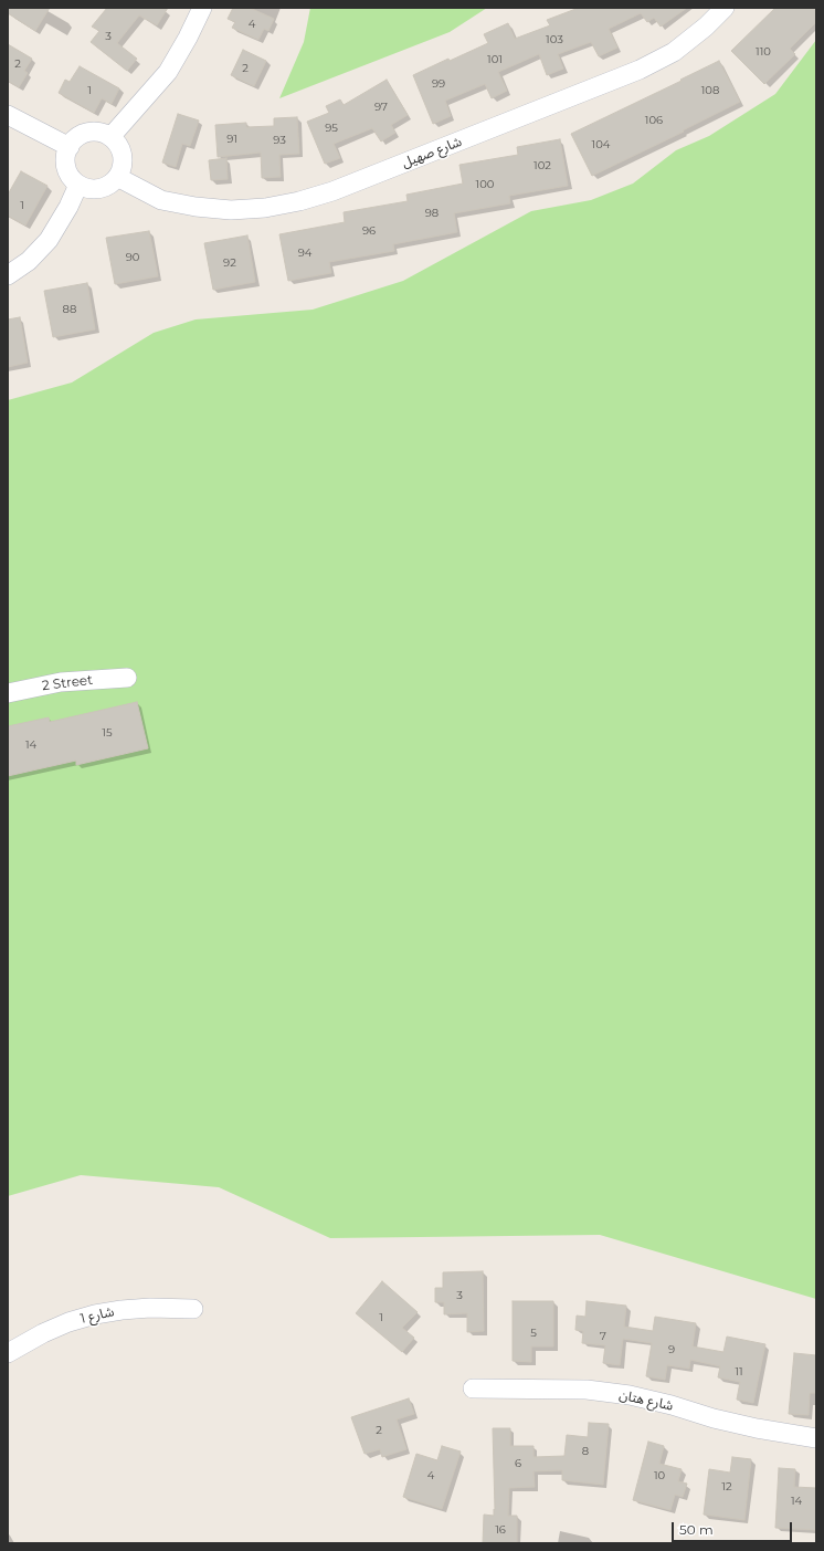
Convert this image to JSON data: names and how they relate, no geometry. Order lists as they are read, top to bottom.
{
  "streets": {
    "street": [
      "شارع صهيل",
      "2 Street",
      "شارع 1",
      "شارع هتان"
    ]
  },
  "house_numbers": [
    "4",
    "3",
    "103",
    "110",
    "101",
    "2",
    "2",
    "99",
    "1",
    "108",
    "97",
    "106",
    "95",
    "91",
    "93",
    "104",
    "102",
    "100",
    "1",
    "98",
    "96",
    "94",
    "90",
    "92",
    "88",
    "15",
    "14",
    "3",
    "1",
    "5",
    "7",
    "9",
    "11",
    "2",
    "8",
    "6",
    "4",
    "10",
    "12",
    "14",
    "16"
  ],
  "scale_bar": "50 m"
}
